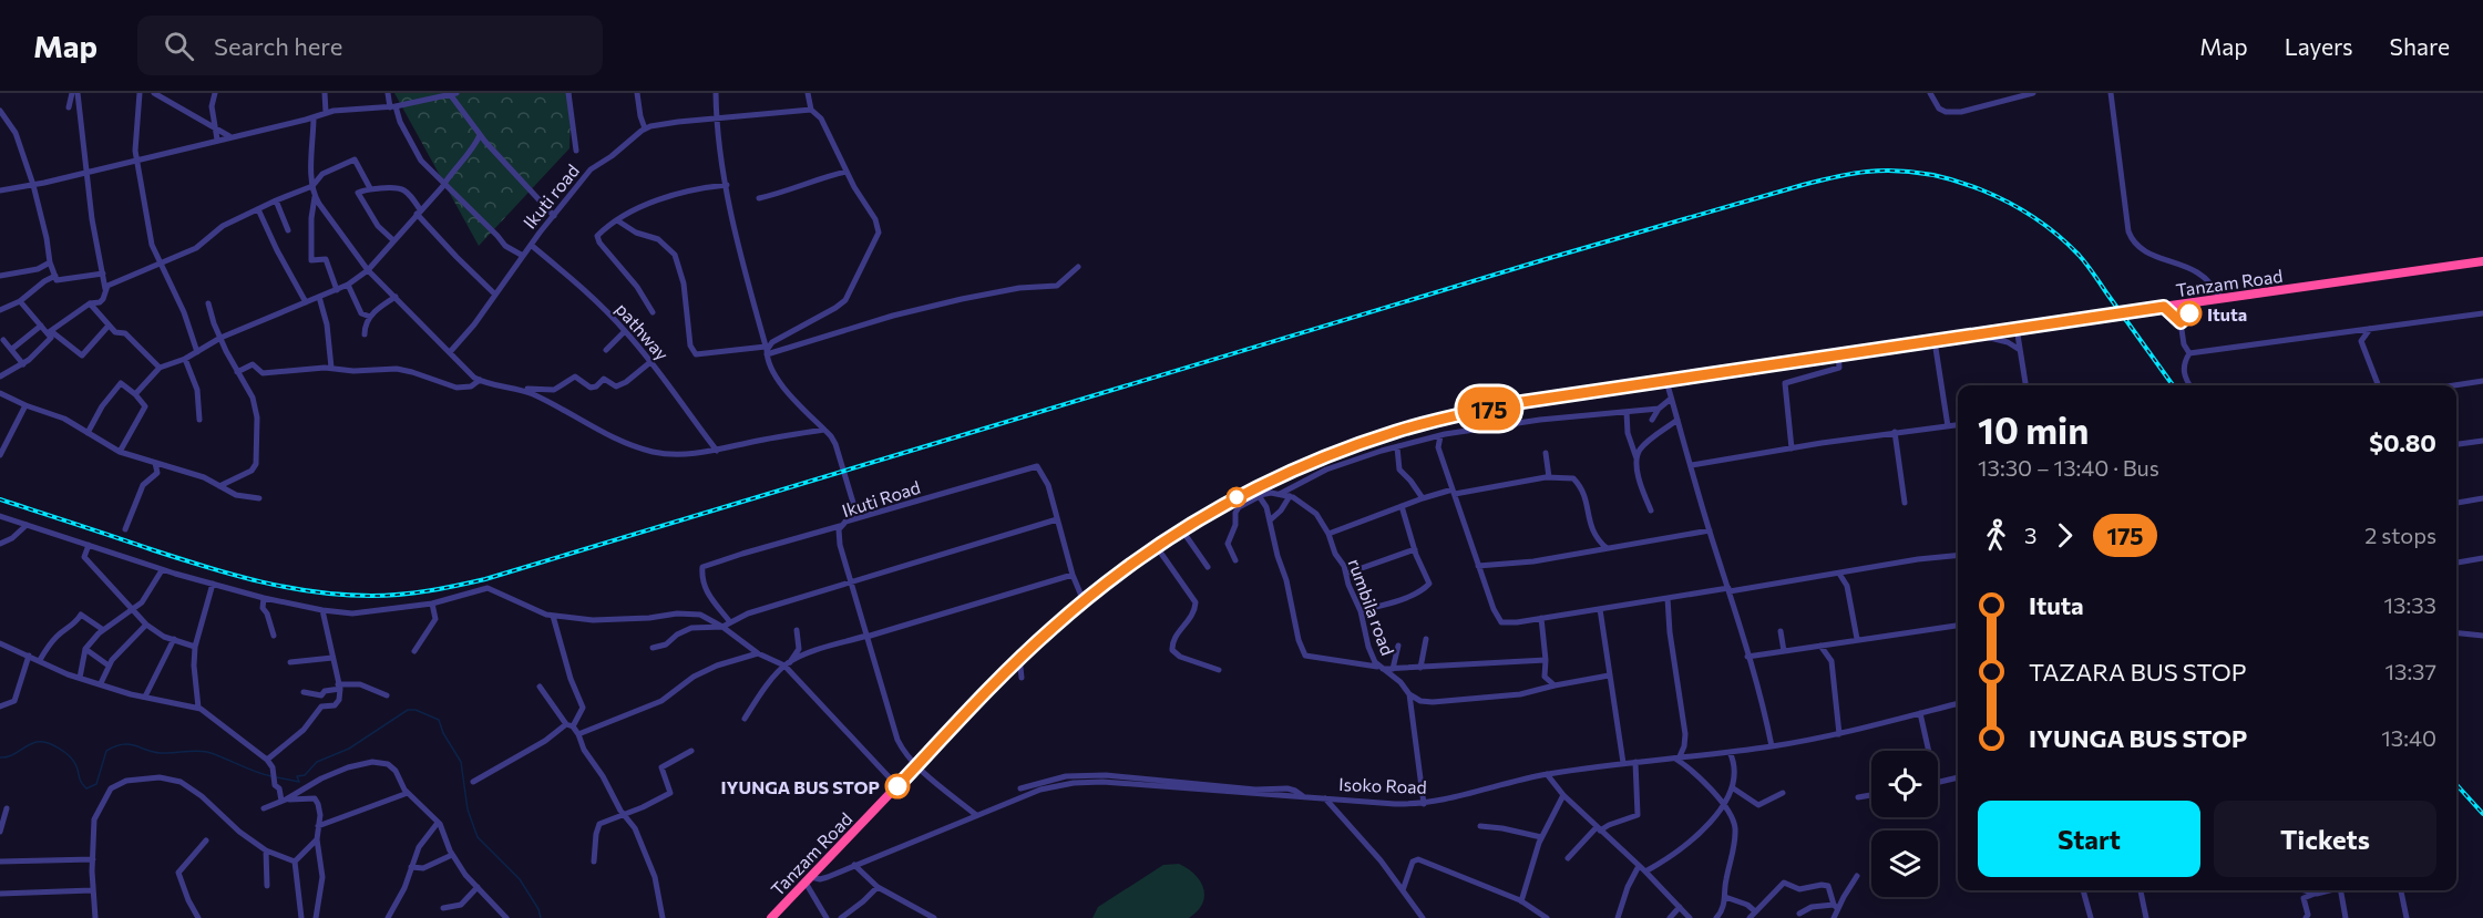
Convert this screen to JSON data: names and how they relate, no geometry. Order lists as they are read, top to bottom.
{
  "streets": {
    "highway": ["Tanzam Road"],
    "street": [
      "Ikuti road",
      "pathway",
      "Ikuti Road",
      "rumbila road",
      "Isoko Road"
    ]
  },
  "crossings": [
    ["Ikuti road", "pathway"],
    ["Tanzam Road", "Ikuti Road"],
    ["Tanzam Road", "rumbila road"],
    ["Tanzam Road", "Isoko Road"],
    ["Ikuti Road", "Isoko Road"]
  ],
  "places": ["Ituta", "IYUNGA BUS STOP"],
  "lines": ["bus line 175"],
  "page": {
    "header": "Map",
    "search": "Search here",
    "nav": ["Map", "Layers", "Share"],
    "on_map": "175",
    "heading": ["10 min", "13:30 – 13:40 · Bus", "$0.80"],
    "legs": ["3", "175", "2 stops"],
    "list": [
      {
        "name": "Ituta",
        "value": "13:33"
      },
      {
        "name": "TAZARA BUS STOP",
        "value": "13:37"
      },
      {
        "name": "IYUNGA BUS STOP",
        "value": "13:40"
      }
    ],
    "buttons": ["Start", "Tickets"]
  }
}
